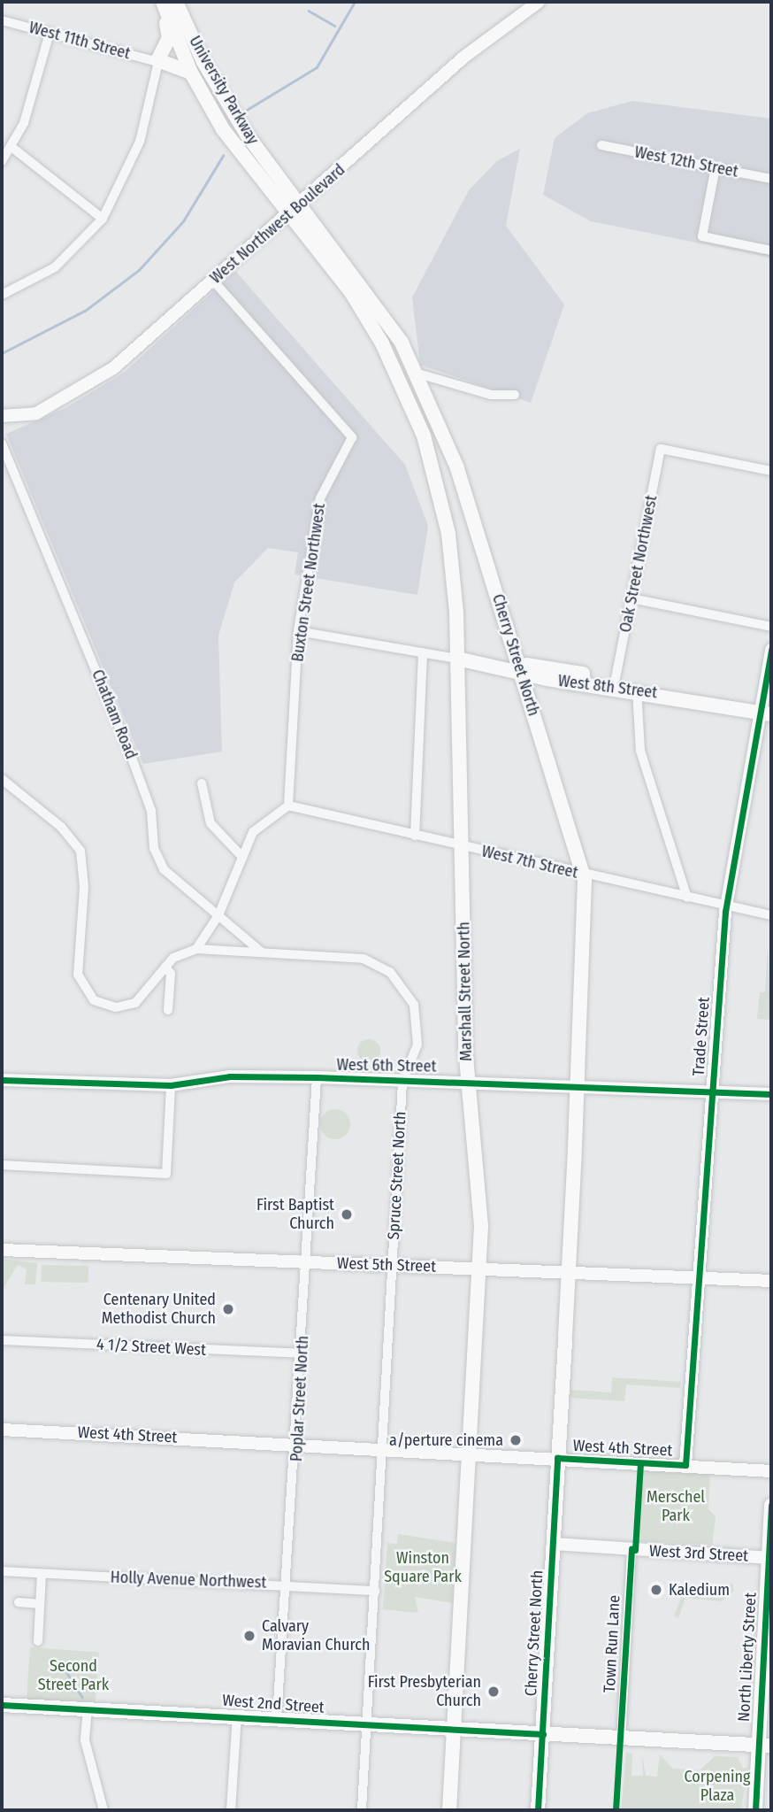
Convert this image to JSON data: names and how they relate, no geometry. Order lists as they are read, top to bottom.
{
  "streets": {
    "main road": [
      "University Parkway",
      "West Northwest Boulevard",
      "Cherry Street North",
      "West 8th Street",
      "Marshall Street North",
      "Trade Street",
      "West 6th Street",
      "West 5th Street",
      "West 4th Street",
      "West 3rd Street",
      "North Liberty Street",
      "West 2nd Street"
    ],
    "street": [
      "West 11th Street",
      "West 12th Street",
      "Oak Street Northwest",
      "Buxton Street Northwest",
      "Chatham Road",
      "West 7th Street",
      "Spruce Street North",
      "4 1/2 Street West",
      "Poplar Street North",
      "Holly Avenue Northwest",
      "Town Run Lane"
    ]
  },
  "crossings": [
    ["University Parkway", "West Northwest Boulevard"],
    ["University Parkway", "Cherry Street North"],
    ["University Parkway", "Marshall Street North"],
    ["West Northwest Boulevard", "Buxton Street Northwest"],
    ["West Northwest Boulevard", "Cherry Street North"],
    ["West Northwest Boulevard", "Marshall Street North"],
    ["Oak Street Northwest", "West 8th Street"],
    ["Buxton Street Northwest", "West 8th Street"],
    ["Buxton Street Northwest", "West 7th Street"],
    ["Cherry Street North", "West 8th Street"],
    ["Cherry Street North", "West 7th Street"],
    ["Cherry Street North", "West 6th Street"],
    ["Cherry Street North", "West 5th Street"],
    ["Cherry Street North", "West 4th Street"],
    ["Cherry Street North", "West 3rd Street"],
    ["Cherry Street North", "West 2nd Street"],
    ["West 8th Street", "Marshall Street North"],
    ["West 8th Street", "Trade Street"],
    ["Chatham Road", "Spruce Street North"],
    ["West 7th Street", "Marshall Street North"],
    ["West 7th Street", "Trade Street"],
    ["Marshall Street North", "West 6th Street"],
    ["Marshall Street North", "West 5th Street"],
    ["Marshall Street North", "West 4th Street"],
    ["Marshall Street North", "West 2nd Street"],
    ["Trade Street", "West 6th Street"],
    ["Trade Street", "West 5th Street"],
    ["Trade Street", "West 4th Street"],
    ["West 6th Street", "Spruce Street North"],
    ["West 6th Street", "Poplar Street North"],
    ["Spruce Street North", "West 5th Street"],
    ["Spruce Street North", "West 4th Street"],
    ["Spruce Street North", "Holly Avenue Northwest"],
    ["Spruce Street North", "West 2nd Street"],
    ["West 5th Street", "Poplar Street North"],
    ["4 1/2 Street West", "Poplar Street North"],
    ["Poplar Street North", "West 4th Street"],
    ["Poplar Street North", "Holly Avenue Northwest"],
    ["Poplar Street North", "West 2nd Street"],
    ["West 3rd Street", "Town Run Lane"],
    ["West 3rd Street", "North Liberty Street"],
    ["Town Run Lane", "West 2nd Street"],
    ["North Liberty Street", "West 2nd Street"]
  ],
  "parks": [
    "Merschel Park",
    "Winston Square Park",
    "Second Street Park",
    "Corpening Plaza"
  ],
  "places": [
    "First Baptist Church",
    "Centenary United Methodist Church",
    "a/perture cinema",
    "Kaledium",
    "Calvary Moravian Church",
    "First Presbyterian Church"
  ]
}
